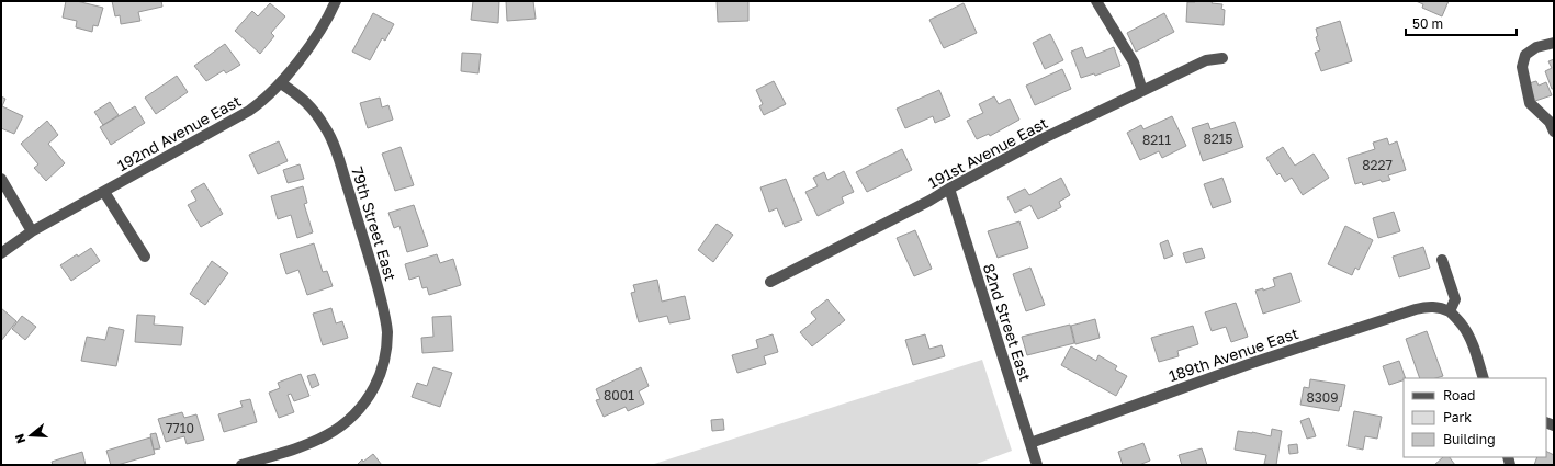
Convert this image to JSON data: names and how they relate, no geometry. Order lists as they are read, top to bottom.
{
  "streets": {
    "street": [
      "192nd Avenue East",
      "191st Avenue East",
      "79th Street East",
      "82nd Street East",
      "189th Avenue East"
    ]
  },
  "crossings": [
    ["192nd Avenue East", "79th Street East"],
    ["191st Avenue East", "82nd Street East"],
    ["82nd Street East", "189th Avenue East"]
  ],
  "house_numbers": [
    "8215",
    "8211",
    "8227",
    "8001",
    "8309",
    "7710"
  ],
  "legend": ["Road", "Park", "Building"],
  "scale_bar": "50 m",
  "north": "left"
}
